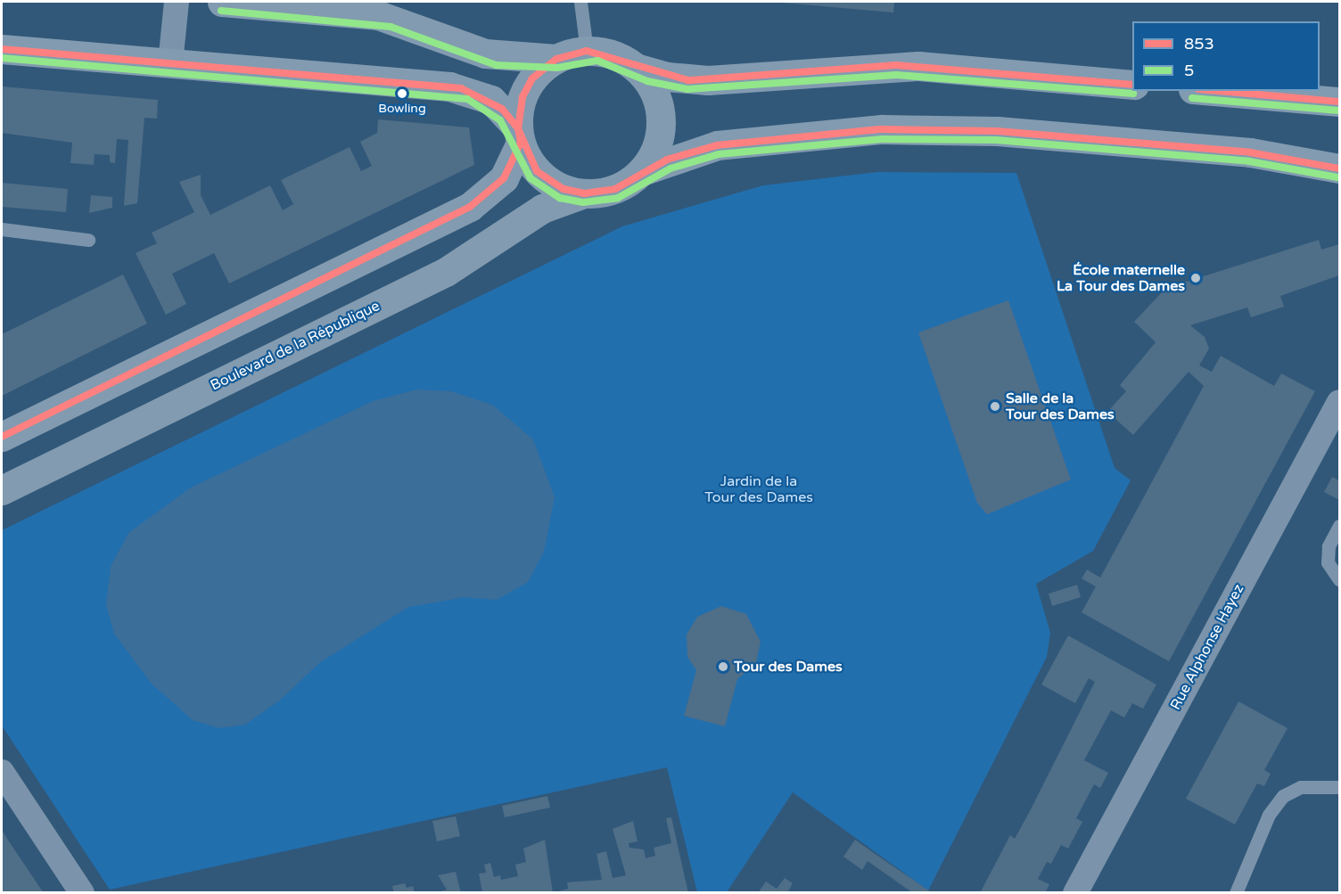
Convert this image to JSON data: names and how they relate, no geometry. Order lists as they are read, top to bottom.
{
  "streets": {
    "main road": ["Boulevard de la République"],
    "street": ["Rue Alphonse Hayez"]
  },
  "parks": ["Jardin de la Tour des Dames"],
  "places": [
    "Bowling",
    "École maternelle La Tour des Dames",
    "Salle de la Tour des Dames",
    "Tour des Dames"
  ],
  "lines": ["transit line 5", "transit line 853"],
  "legend": ["853", "5"]
}
